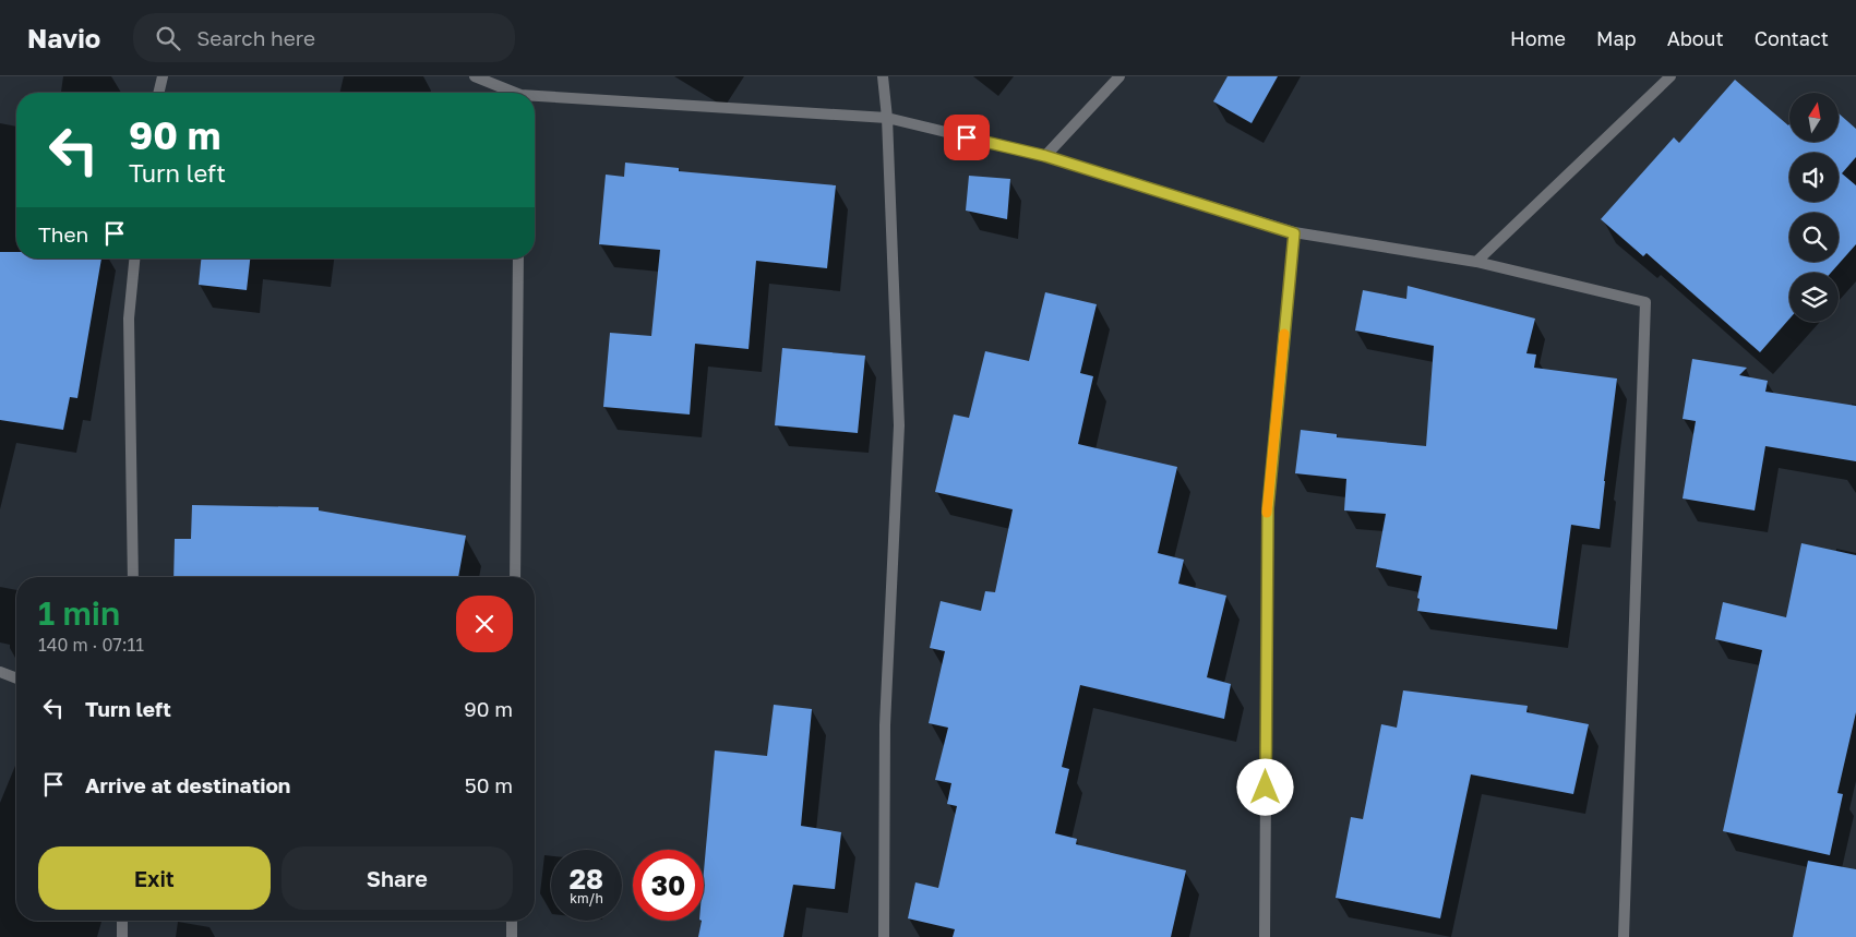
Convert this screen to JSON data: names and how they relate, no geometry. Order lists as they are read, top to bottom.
{
  "north": "top",
  "page": {
    "header": "Navio",
    "search": "Search here",
    "nav": [
      "Home",
      "Map",
      "About",
      "Contact"
    ],
    "turn": ["90 m", "Turn left"],
    "then": "Then",
    "heading": ["1 min", "140 m · 07:11"],
    "list": [
      {
        "name": "Turn left",
        "value": "90 m"
      },
      {
        "name": "Arrive at destination",
        "value": "50 m"
      }
    ],
    "buttons": ["Exit", "Share"],
    "speed": "28 km/h",
    "limit": "30"
  }
}
